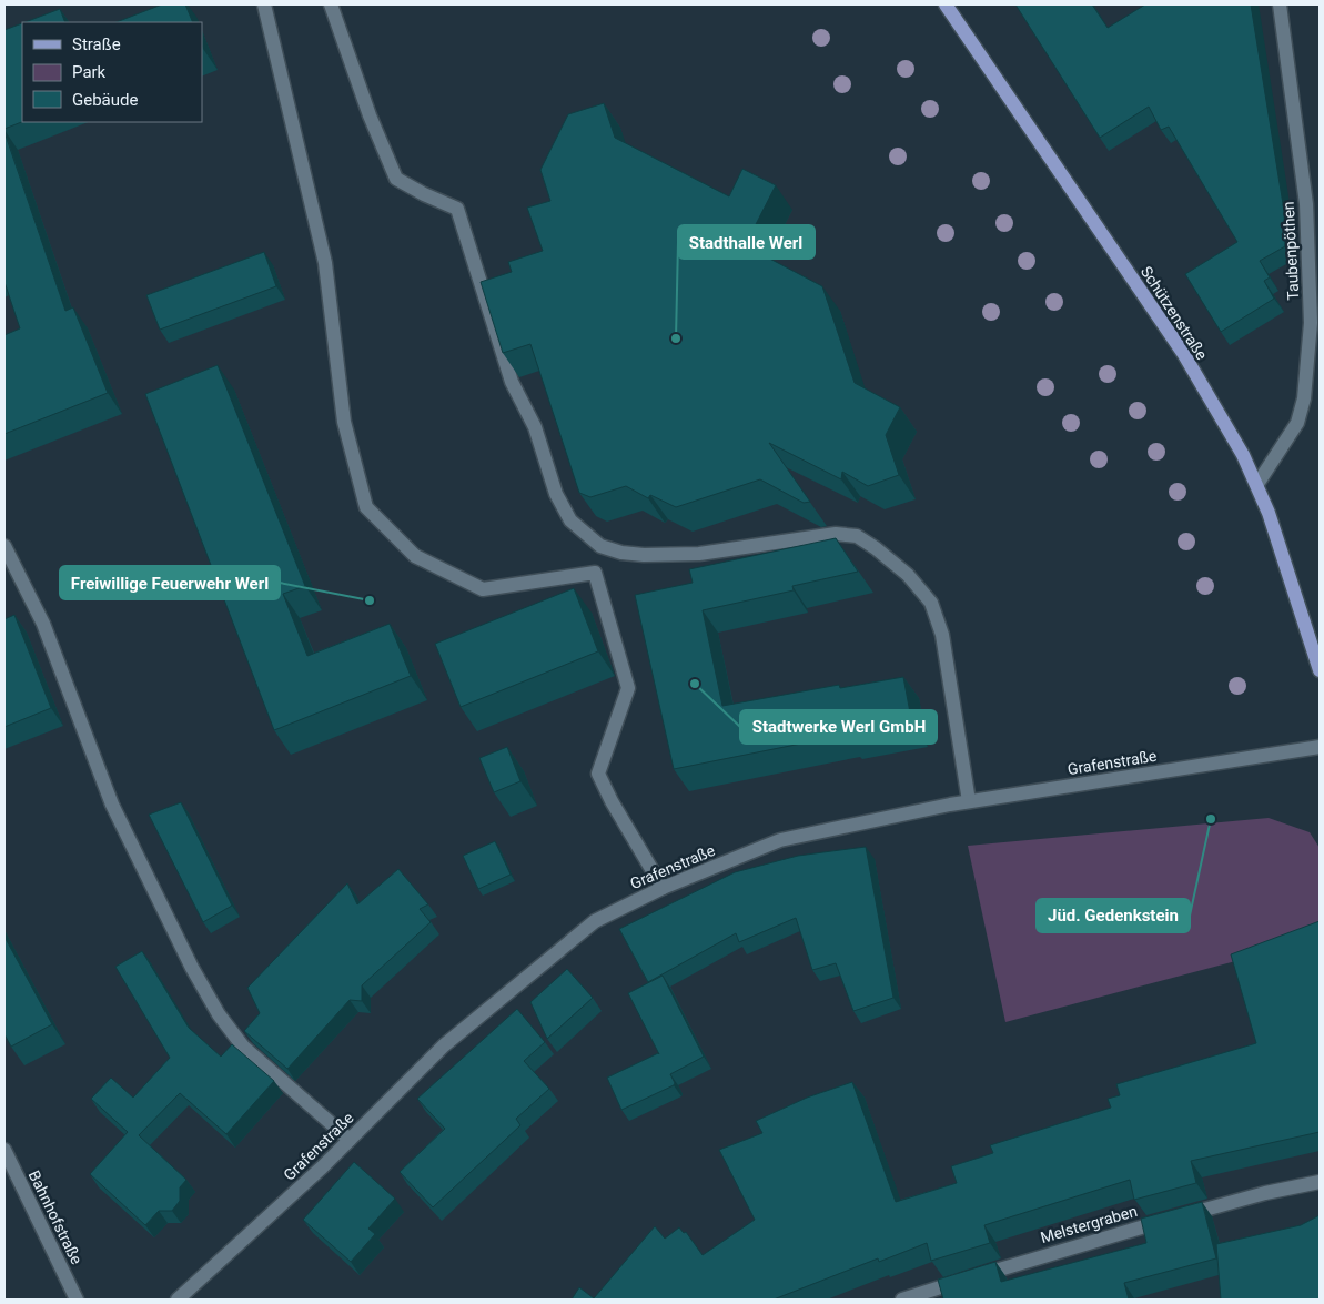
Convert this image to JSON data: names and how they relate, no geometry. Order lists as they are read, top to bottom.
{
  "streets": {
    "main road": ["Schützenstraße"],
    "street": [
      "Taubenpöthen",
      "Grafenstraße",
      "Bahnhofstraße",
      "Melstergraben"
    ]
  },
  "crossings": [
    ["Taubenpöthen", "Schützenstraße"]
  ],
  "places": [
    "Stadthalle Werl",
    "Freiwillige Feuerwehr Werl",
    "Stadtwerke Werl GmbH",
    "Jüd. Gedenkstein"
  ],
  "legend": ["Straße", "Park", "Gebäude"]
}
